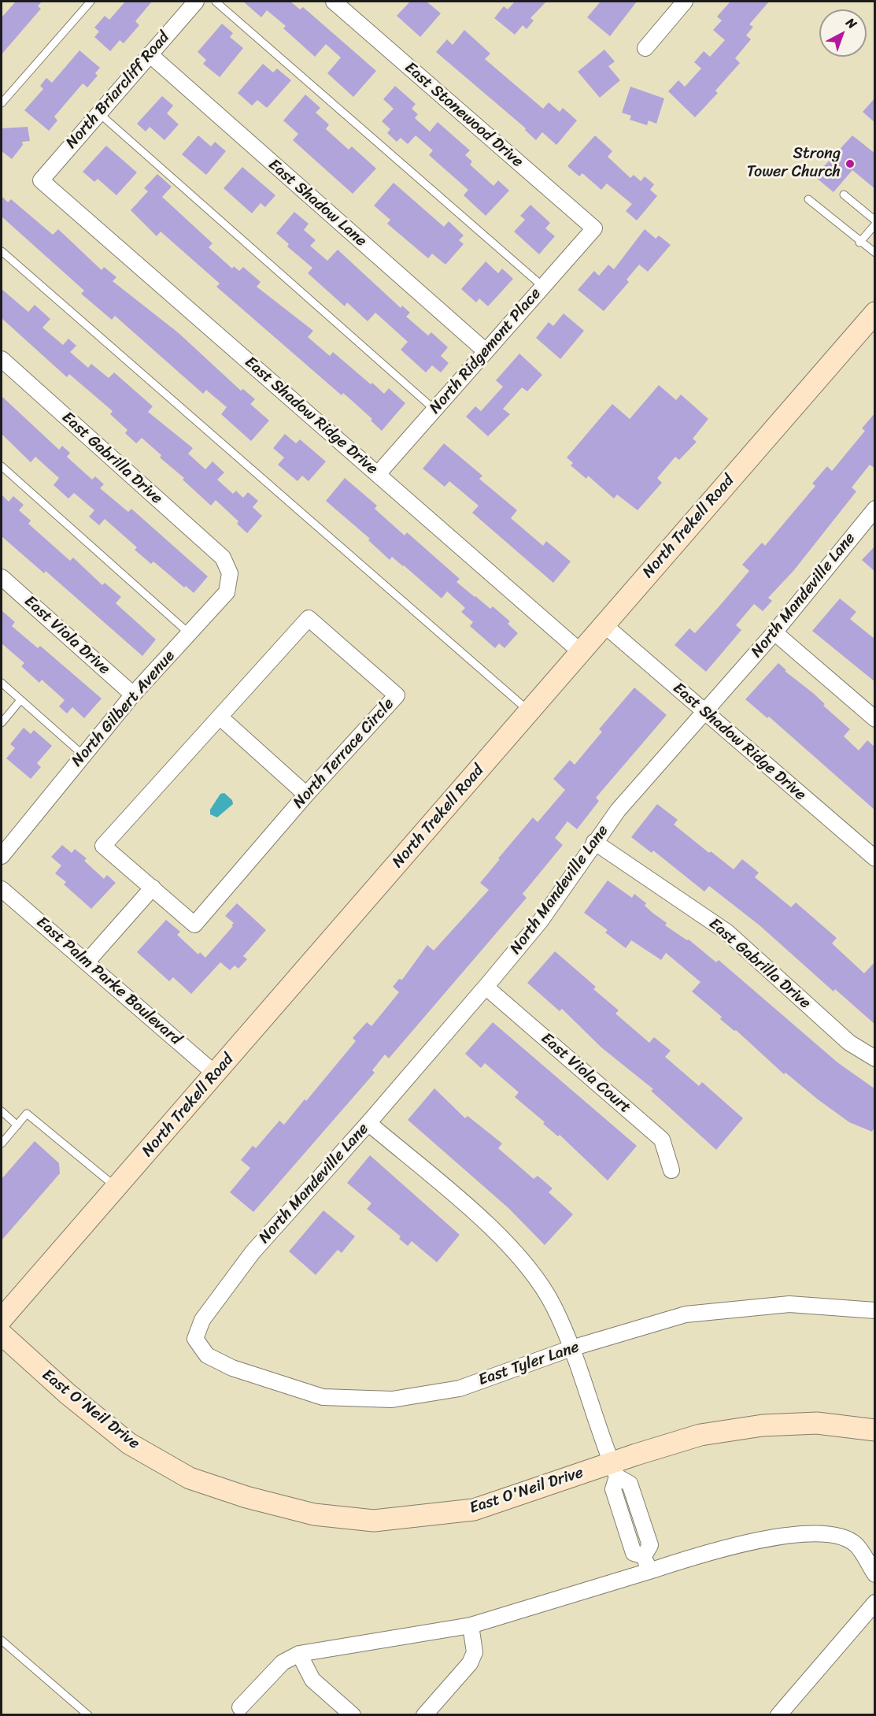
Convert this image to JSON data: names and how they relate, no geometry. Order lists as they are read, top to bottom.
{
  "streets": {
    "main road": ["North Trekell Road", "East O'Neil Drive"],
    "street": [
      "North Briarcliff Road",
      "East Stonewood Drive",
      "East Shadow Lane",
      "North Ridgemont Place",
      "East Shadow Ridge Drive",
      "East Gabrilla Drive",
      "North Mandeville Lane",
      "East Viola Drive",
      "North Gilbert Avenue",
      "North Terrace Circle",
      "East Palm Parke Boulevard",
      "East Viola Court",
      "East Tyler Lane"
    ]
  },
  "crossings": [
    ["North Briarcliff Road", "East Shadow Lane"],
    ["North Briarcliff Road", "East Shadow Ridge Drive"],
    ["East Stonewood Drive", "North Ridgemont Place"],
    ["East Shadow Lane", "North Ridgemont Place"],
    ["North Ridgemont Place", "East Shadow Ridge Drive"],
    ["East Shadow Ridge Drive", "North Trekell Road"],
    ["East Shadow Ridge Drive", "North Mandeville Lane"],
    ["East Gabrilla Drive", "North Mandeville Lane"],
    ["East Gabrilla Drive", "North Gilbert Avenue"],
    ["North Trekell Road", "East Palm Parke Boulevard"],
    ["North Mandeville Lane", "East Viola Court"],
    ["North Mandeville Lane", "East Tyler Lane"],
    ["East Viola Drive", "North Gilbert Avenue"]
  ],
  "places": ["Strong Tower Church"],
  "north": "top right"
}
